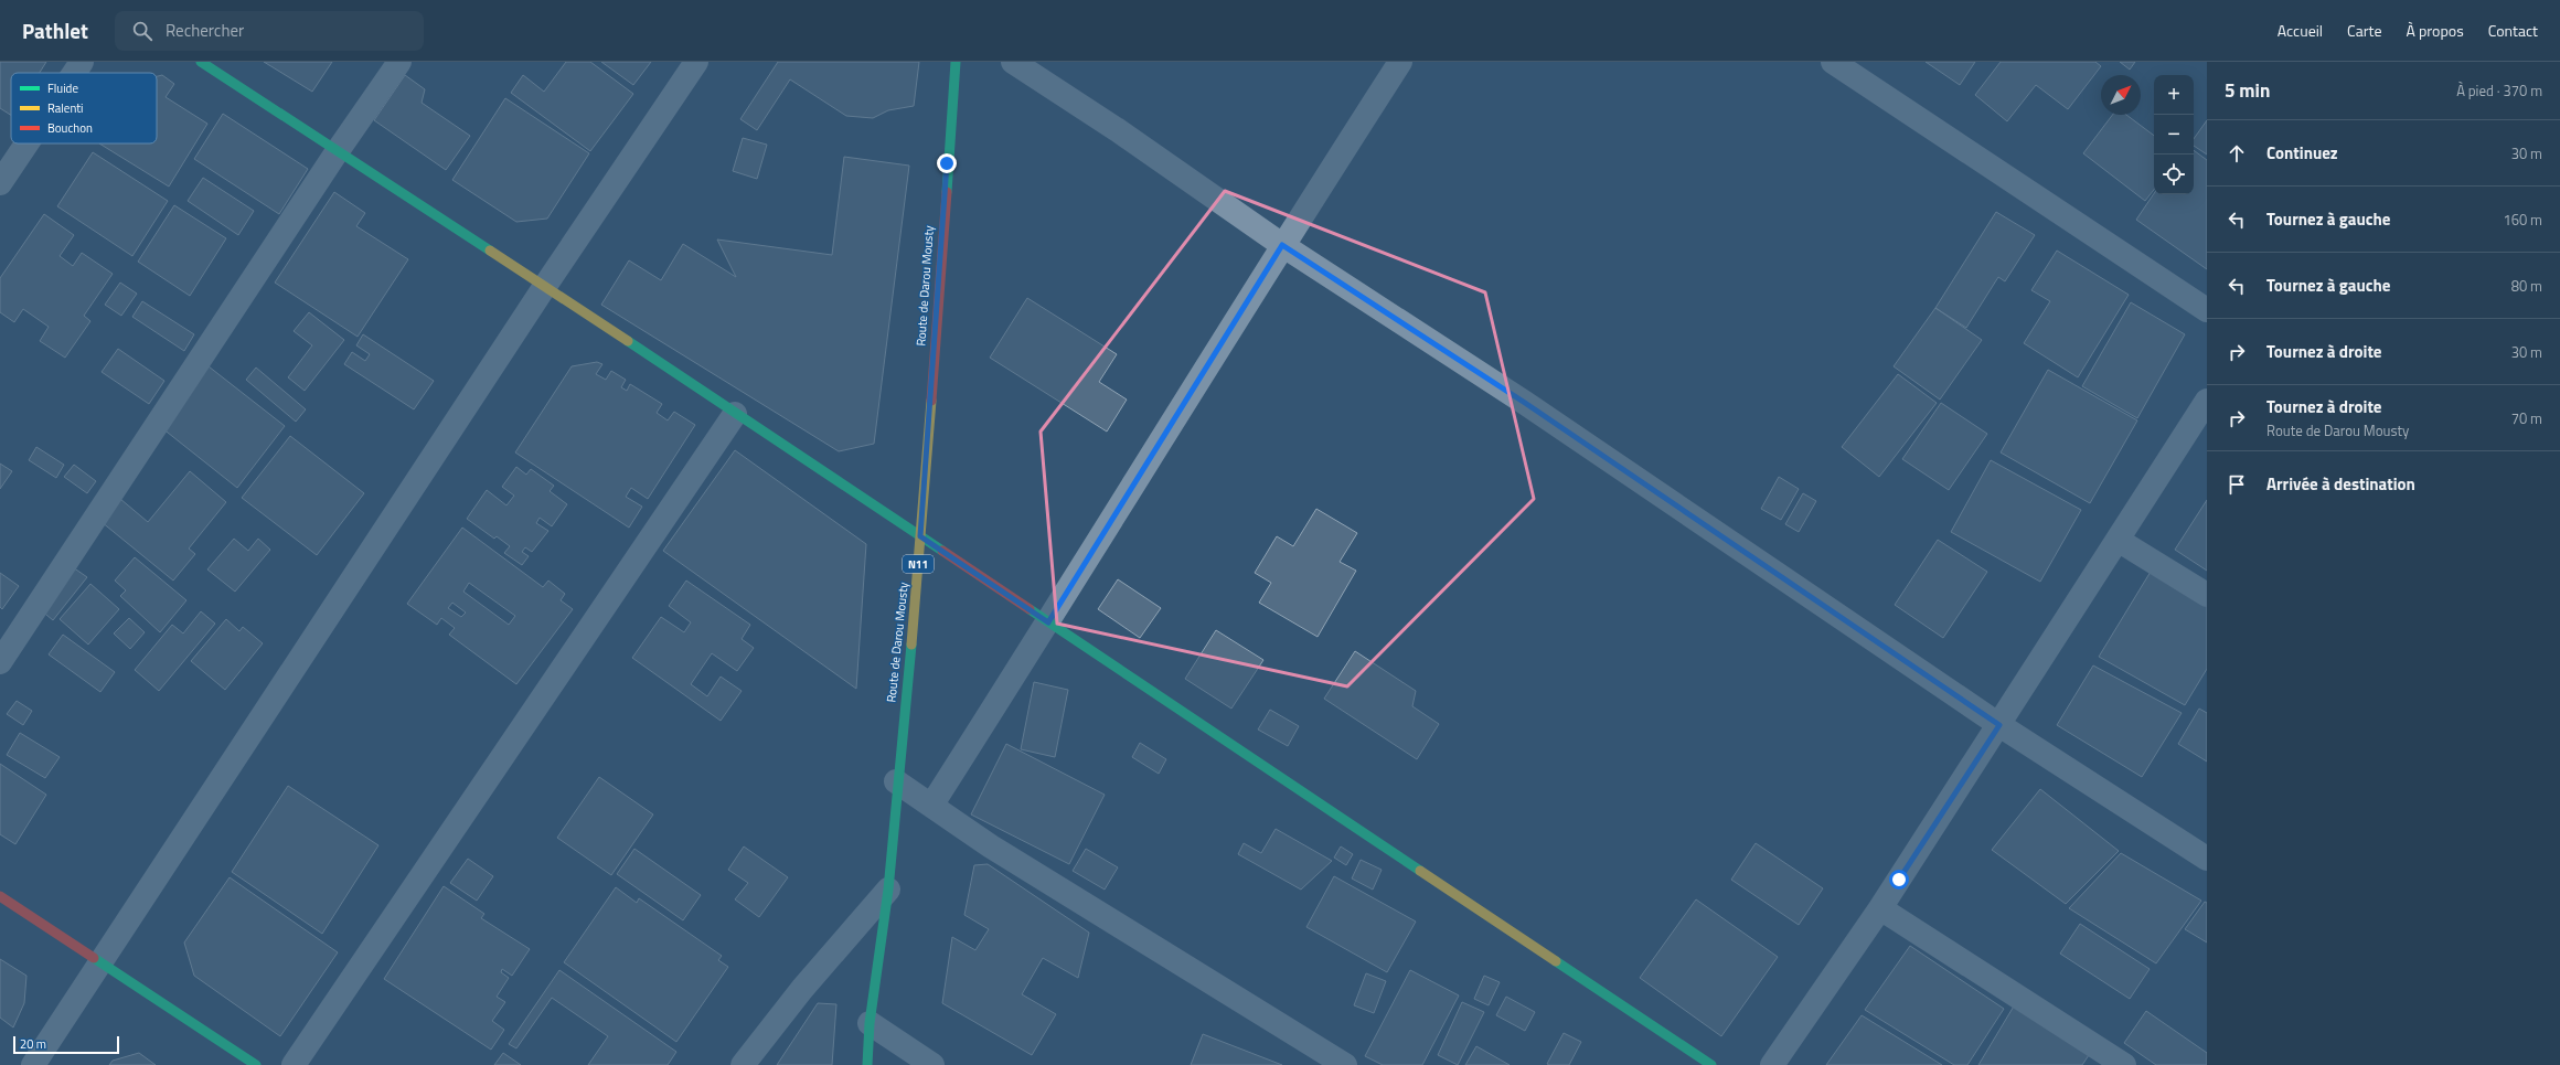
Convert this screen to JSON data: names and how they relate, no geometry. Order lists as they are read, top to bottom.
{
  "streets": {
    "street": ["Route de Darou Mousty", "N11"]
  },
  "legend": ["Fluide", "Ralenti", "Bouchon"],
  "scale_bar": "20 m",
  "north": "top right",
  "page": {
    "header": "Pathlet",
    "search": "Rechercher",
    "nav": [
      "Accueil",
      "Carte",
      "À propos",
      "Contact"
    ],
    "heading": ["5 min", "À pied · 370 m"],
    "map_buttons": ["+", "−"],
    "list": [
      ["Continuez", "30 m"],
      ["Tournez à gauche", "160 m"],
      ["Tournez à gauche", "80 m"],
      ["Tournez à droite", "30 m"],
      ["Tournez à droite", "Route de Darou Mousty", "70 m"],
      "Arrivée à destination"
    ],
    "scale": "20 m"
  }
}
